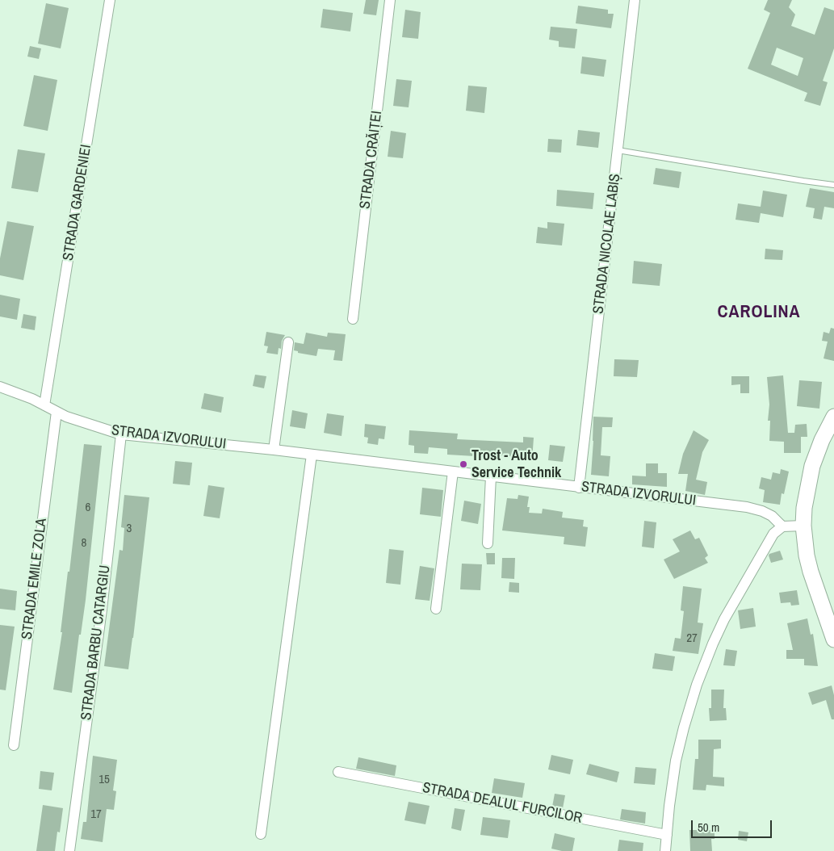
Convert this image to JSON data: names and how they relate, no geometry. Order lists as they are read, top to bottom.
{
  "streets": {
    "street": [
      "STRADA CRĂIȚEI",
      "STRADA GARDENIEI",
      "STRADA NICOLAE LABIȘ",
      "STRADA IZVORULUI",
      "STRADA EMILE ZOLA",
      "STRADA BARBU CATARGIU",
      "STRADA DEALUL FURCILOR"
    ]
  },
  "crossings": [
    ["STRADA GARDENIEI", "STRADA IZVORULUI"],
    ["STRADA NICOLAE LABIȘ", "STRADA IZVORULUI"],
    ["STRADA IZVORULUI", "STRADA EMILE ZOLA"],
    ["STRADA IZVORULUI", "STRADA BARBU CATARGIU"]
  ],
  "districts": ["CAROLINA"],
  "places": ["Trost - Auto Service Technik"],
  "house_numbers": [
    "6",
    "3",
    "8",
    "27",
    "15",
    "17"
  ],
  "scale_bar": "50 m"
}
